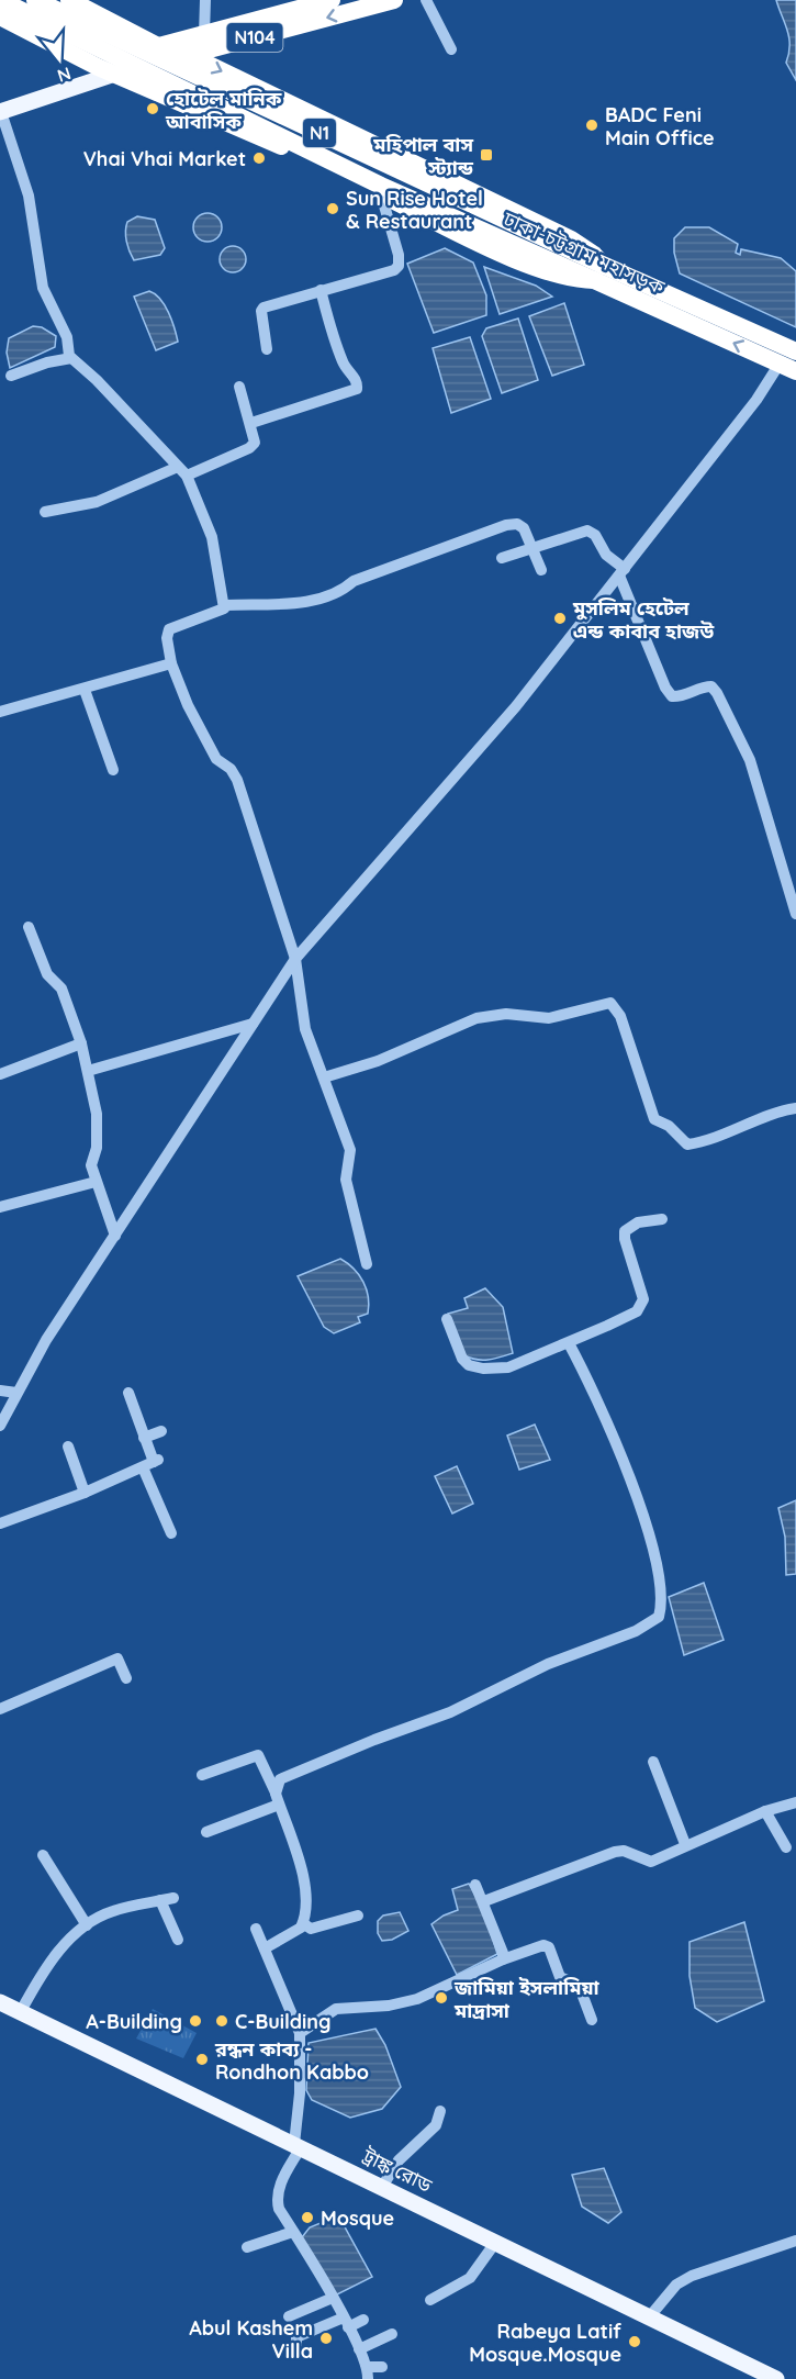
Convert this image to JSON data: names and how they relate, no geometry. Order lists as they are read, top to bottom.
{
  "streets": {
    "highway": ["N104", "N1", "ঢাকা-চট্টগ্রাম মহাসড়ক"],
    "main road": ["ট্রাঙ্ক রোড"]
  },
  "places": {
    "other": [
      "হোটেল মানিক আবাসিক",
      "BADC Feni Main Office",
      "Vhai Vhai Market",
      "Sun Rise Hotel & Restaurant",
      "মুসলিম হেটেল এন্ড কাবাব হাজউ",
      "জামিয়া ইসলামিয়া মাদ্রাসা",
      "A-Building",
      "C-Building",
      "রন্ধন কাব্য - Rondhon Kabbo",
      "Mosque",
      "Abul Kashem Villa",
      "Rabeya Latif Mosque.Mosque"
    ],
    "transit": ["মহিপাল বাস স্ট্যান্ড"]
  },
  "north": "bottom"
}
